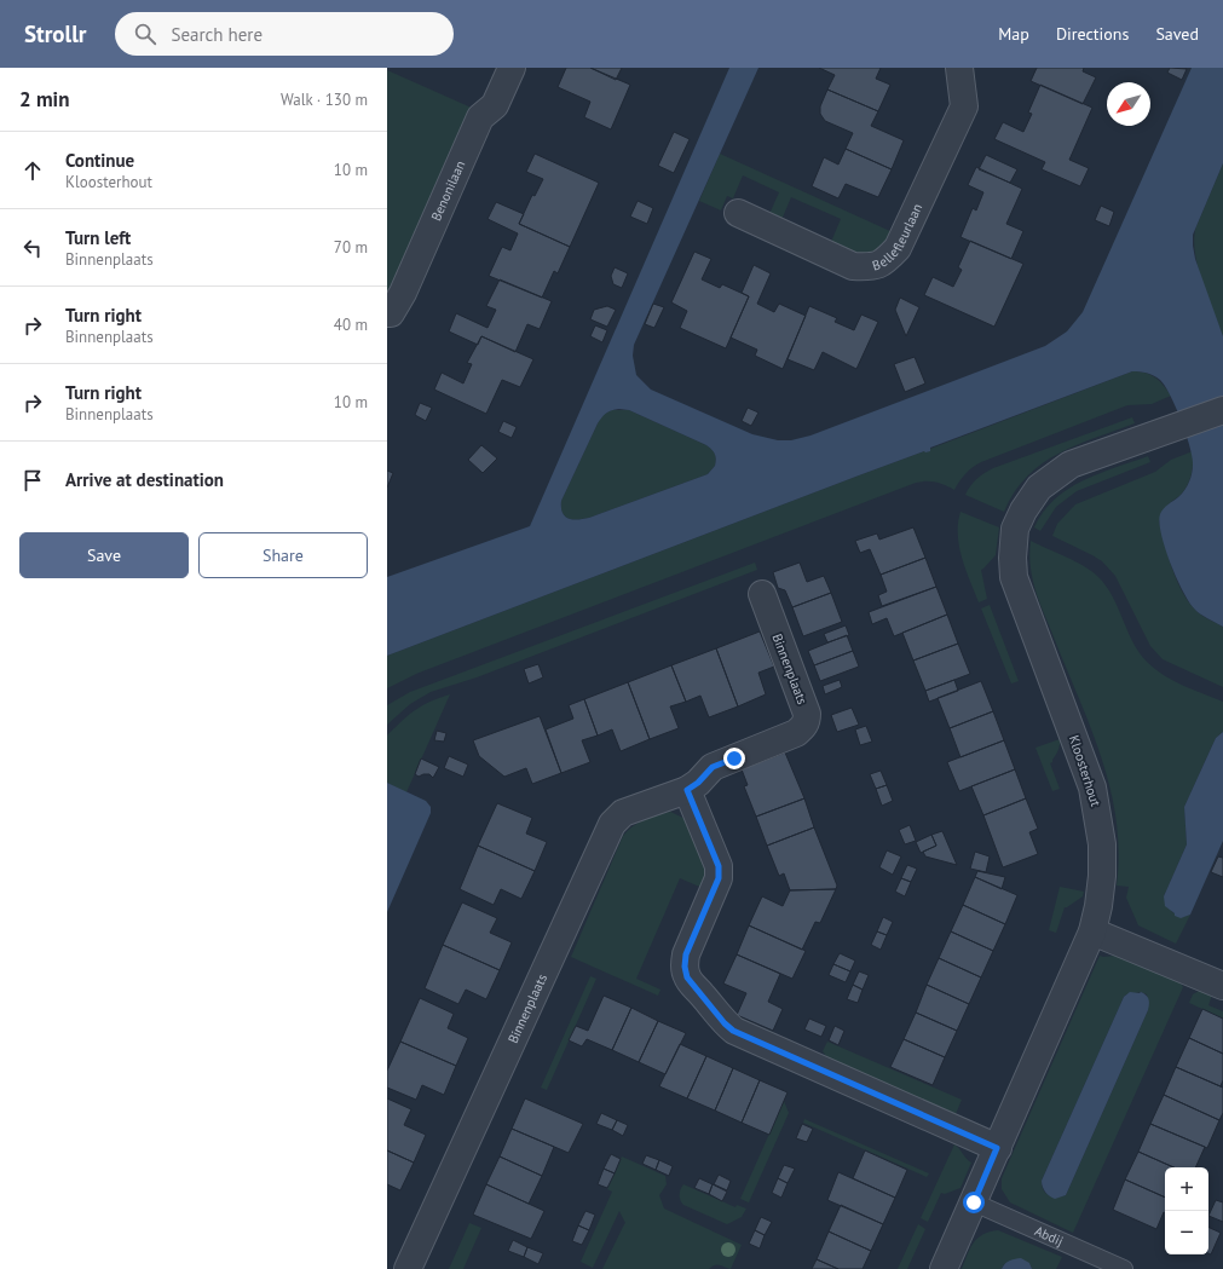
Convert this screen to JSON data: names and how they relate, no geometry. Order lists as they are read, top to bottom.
{
  "streets": {
    "street": [
      "Benonilaan",
      "Bellefleurlaan",
      "Binnenplaats",
      "Kloosterhout"
    ],
    "lane": ["Abdij"]
  },
  "crossings": [
    ["Kloosterhout", "Abdij"]
  ],
  "north": "bottom left",
  "page": {
    "header": "Strollr",
    "search": "Search here",
    "nav": ["Map", "Directions", "Saved"],
    "heading": ["2 min", "Walk · 130 m"],
    "list": [
      ["Continue", "Kloosterhout", "10 m"],
      ["Turn left", "Binnenplaats", "70 m"],
      ["Turn right", "Binnenplaats", "40 m"],
      ["Turn right", "Binnenplaats", "10 m"],
      "Arrive at destination"
    ],
    "buttons": ["Save", "Share"],
    "map_buttons": ["+", "−"]
  }
}
